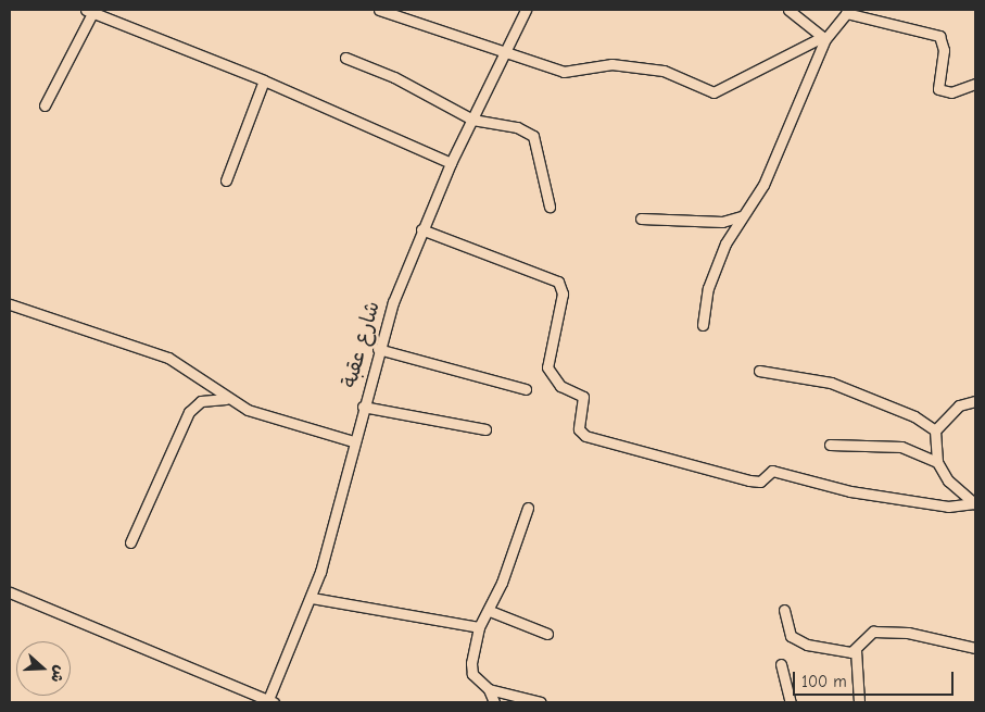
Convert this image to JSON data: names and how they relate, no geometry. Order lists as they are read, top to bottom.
{
  "streets": {
    "street": ["شارع عقبة"]
  },
  "scale_bar": "100 m",
  "north": "right"
}
